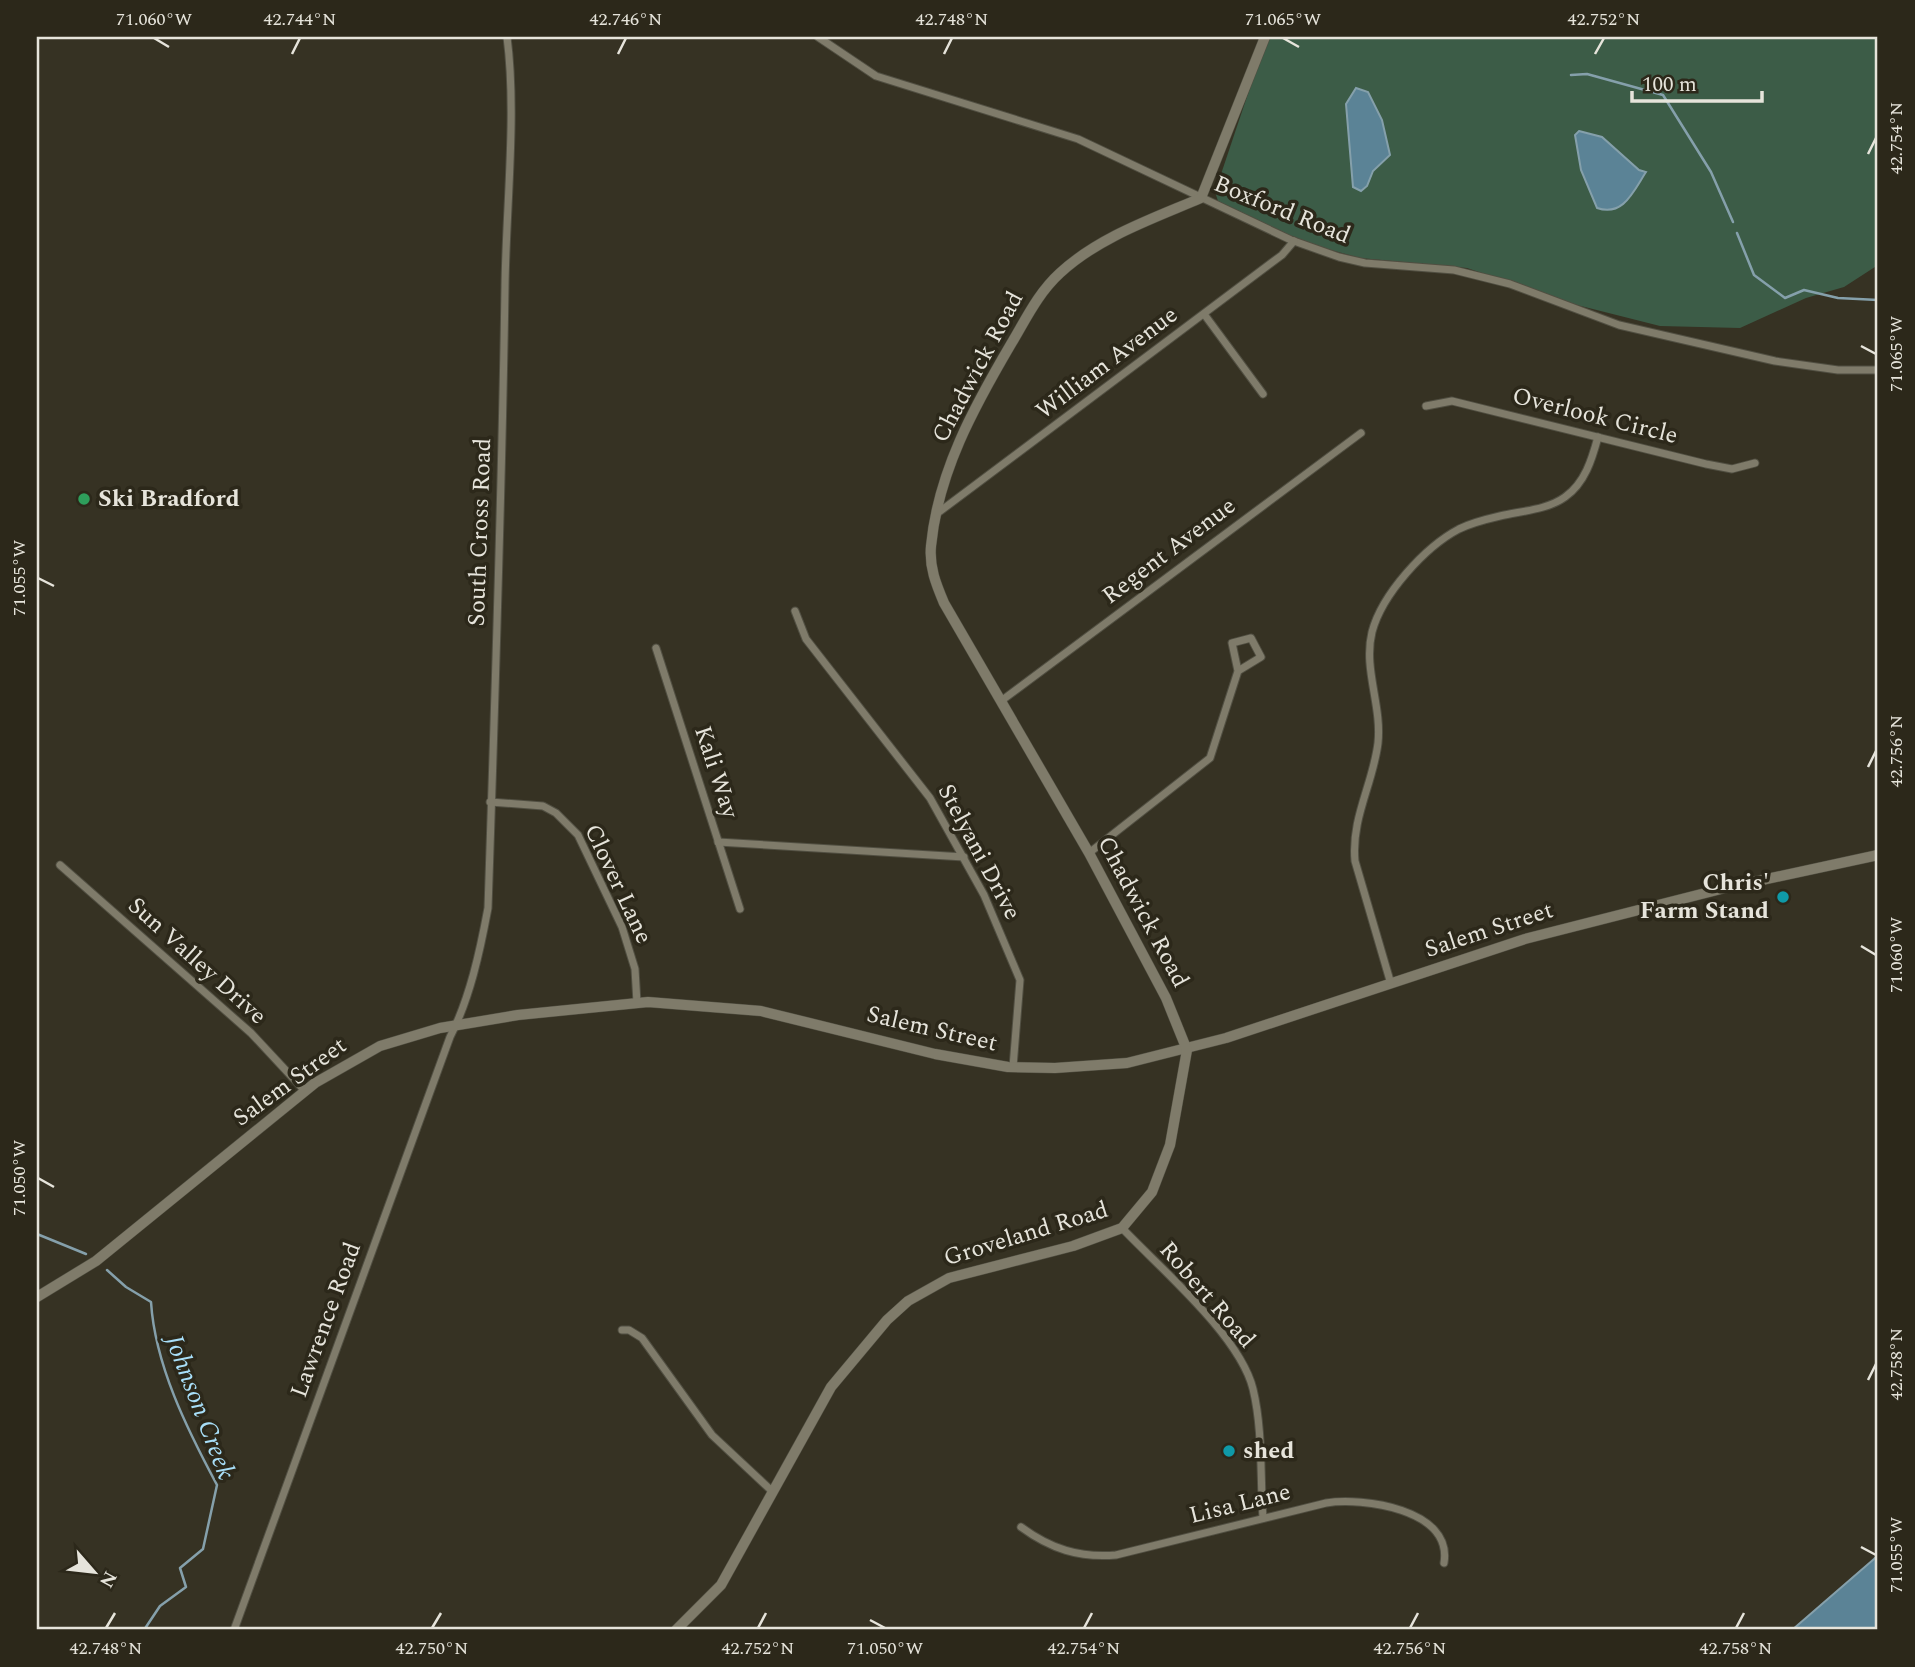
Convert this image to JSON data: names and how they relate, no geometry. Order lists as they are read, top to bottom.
{
  "streets": {
    "main road": ["Chadwick Road", "Salem Street", "Groveland Road"],
    "street": [
      "Boxford Road",
      "William Avenue",
      "Overlook Circle",
      "South Cross Road",
      "Regent Avenue",
      "Kali Way",
      "Stelyani Drive",
      "Clover Lane",
      "Sun Valley Drive",
      "Robert Road",
      "Lawrence Road",
      "Lisa Lane"
    ]
  },
  "crossings": [
    ["Boxford Road", "William Avenue"],
    ["Boxford Road", "Chadwick Road"],
    ["William Avenue", "Chadwick Road"],
    ["Chadwick Road", "Regent Avenue"],
    ["Chadwick Road", "Salem Street"],
    ["Chadwick Road", "Groveland Road"],
    ["South Cross Road", "Clover Lane"],
    ["South Cross Road", "Salem Street"],
    ["South Cross Road", "Lawrence Road"],
    ["Stelyani Drive", "Salem Street"],
    ["Clover Lane", "Salem Street"],
    ["Salem Street", "Sun Valley Drive"],
    ["Salem Street", "Groveland Road"],
    ["Salem Street", "Lawrence Road"],
    ["Groveland Road", "Robert Road"],
    ["Robert Road", "Lisa Lane"]
  ],
  "water": ["Johnson Creek"],
  "places": ["Ski Bradford", "Chris' Farm Stand", "shed"],
  "scale_bar": "100 m",
  "north": "bottom right",
  "coordinates": [
    "71.060°W",
    "42.744°N",
    "42.746°N",
    "42.748°N",
    "71.065°W",
    "42.752°N",
    "42.754°N",
    "71.055°W",
    "42.756°N",
    "71.050°W",
    "42.758°N",
    "42.750°N"
  ]
}
